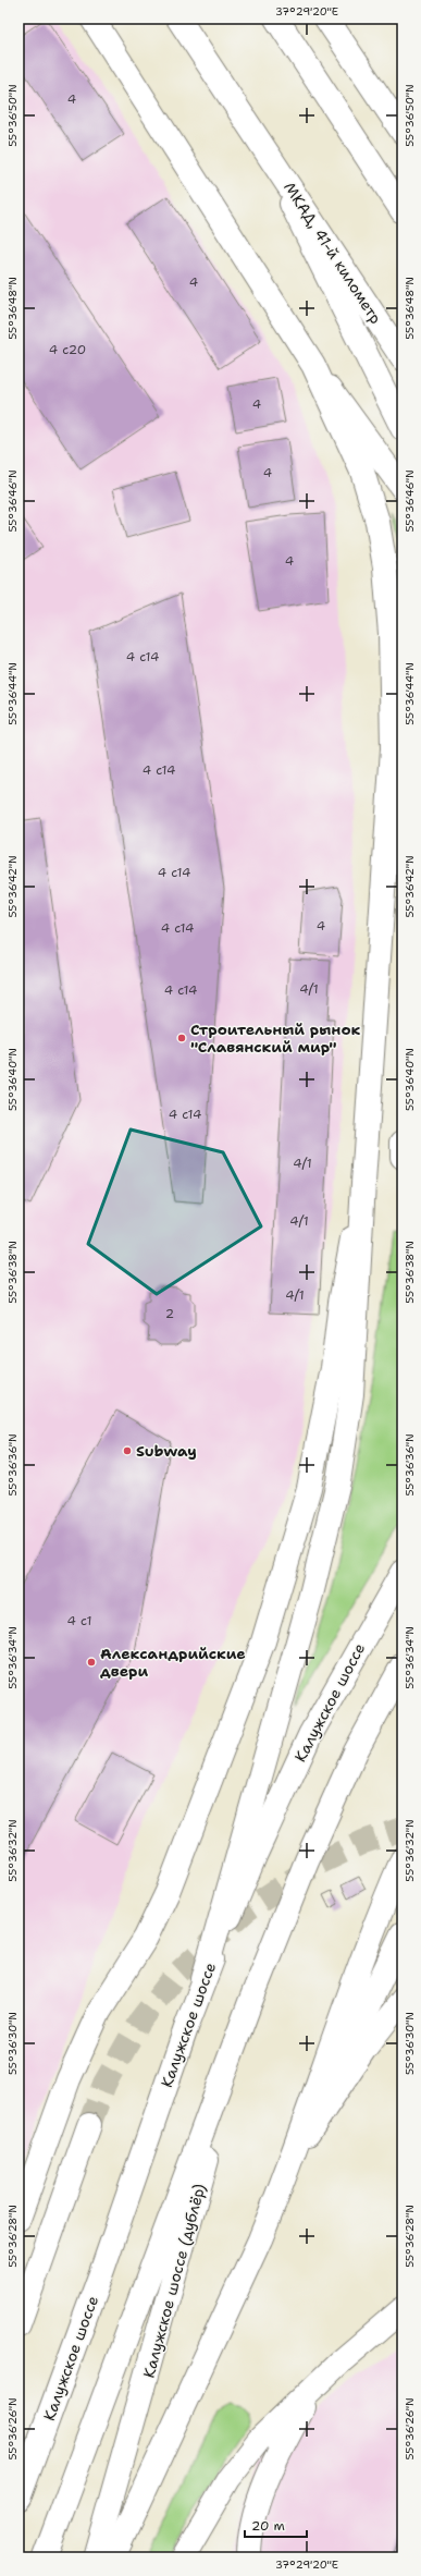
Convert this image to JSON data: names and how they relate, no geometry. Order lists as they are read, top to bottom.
{
  "streets": {
    "main road": ["МКАД, 41-й километр", "Калужское шоссе", "Калужское шоссе (дублёр)"]
  },
  "places": ["Строительный рынок \"Славянский мир\"", "Subway", "Александрийские двери"],
  "house_numbers": [
    "4",
    "4",
    "4 с20",
    "4",
    "4",
    "4",
    "4 c14",
    "4 c14",
    "4 c14",
    "4",
    "4 c14",
    "4/1",
    "4 c14",
    "4 c14",
    "4/1",
    "4/1",
    "4/1",
    "2",
    "4 с1"
  ],
  "scale_bar": "20 m",
  "coordinates": [
    "37°29'20\"E",
    "55°36'50\"N",
    "55°36'48\"N",
    "55°36'46\"N",
    "55°36'44\"N",
    "55°36'42\"N",
    "55°36'40\"N",
    "55°36'38\"N",
    "55°36'36\"N",
    "55°36'34\"N",
    "55°36'32\"N",
    "55°36'30\"N",
    "55°36'28\"N",
    "55°36'26\"N"
  ]
}
